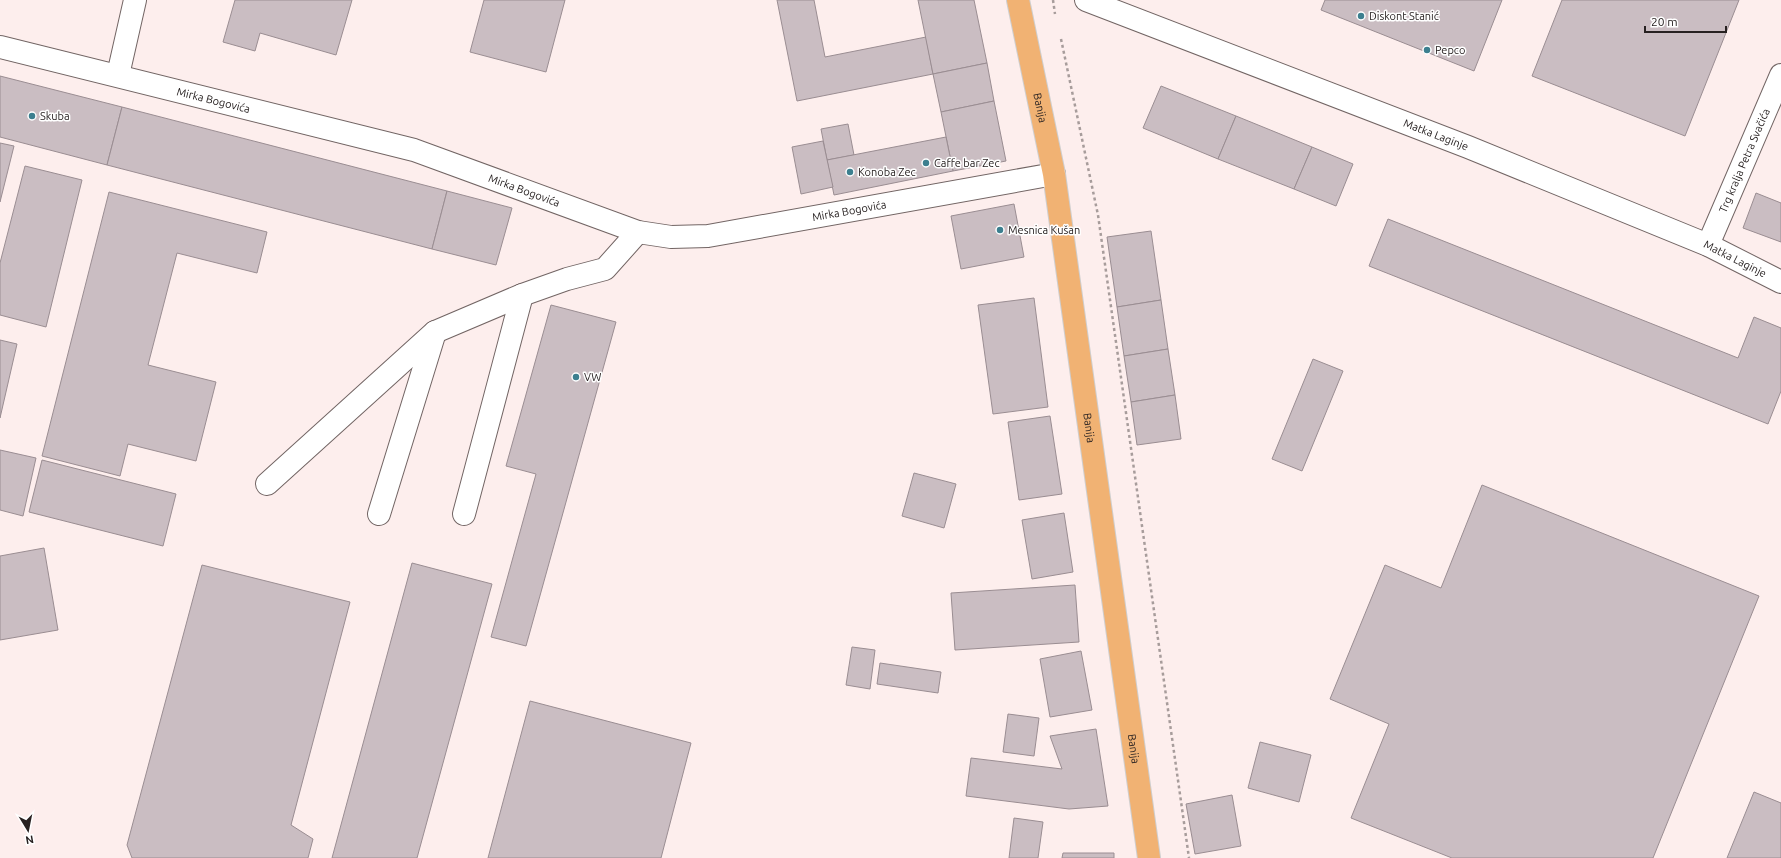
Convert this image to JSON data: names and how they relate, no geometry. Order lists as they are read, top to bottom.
{
  "streets": {
    "main road": ["Banija"],
    "street": ["Mirka Bogovića", "Matka Laginje", "Trg kralja Petra Svačića"]
  },
  "crossings": [
    ["Mirka Bogovića", "Banija"],
    ["Matka Laginje", "Trg kralja Petra Svačića"]
  ],
  "places": [
    "Diskont Stanić",
    "Pepco",
    "Skuba",
    "Caffe bar Zec",
    "Konoba Zec",
    "Mesnica Kušan",
    "VW"
  ],
  "scale_bar": "20 m",
  "north": "bottom"
}
